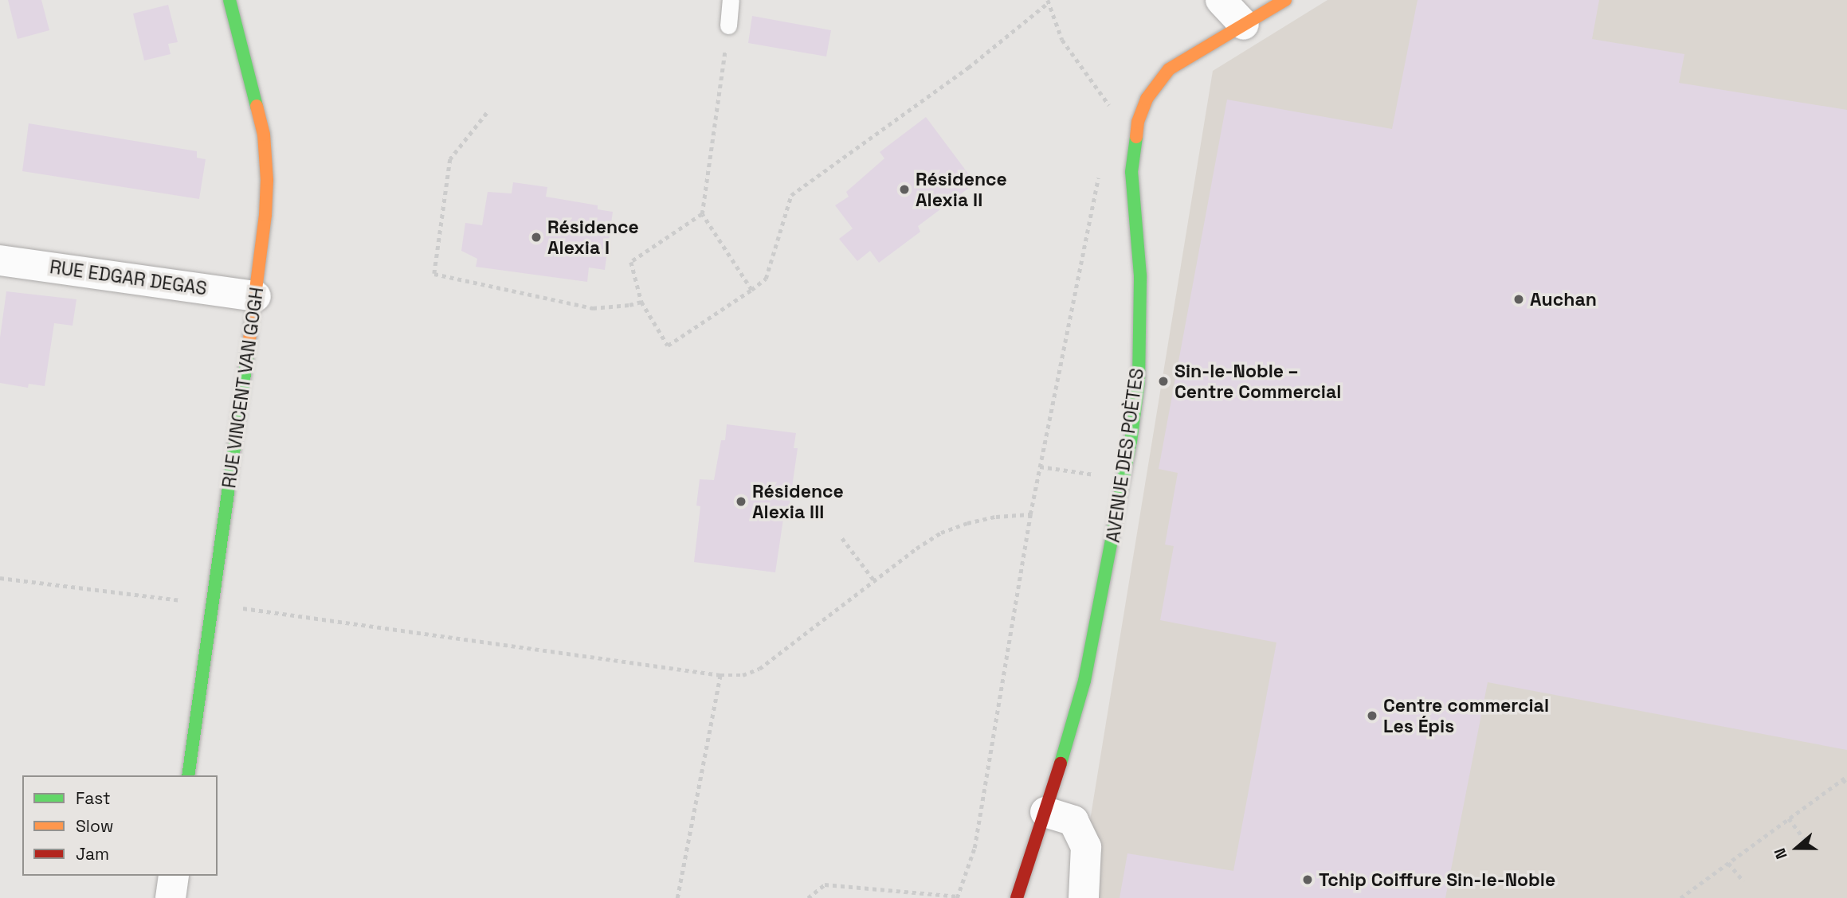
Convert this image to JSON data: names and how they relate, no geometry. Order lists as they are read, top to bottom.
{
  "streets": {
    "street": ["RUE EDGAR DEGAS", "RUE VINCENT VAN GOGH", "AVENUE DES POÈTES"]
  },
  "crossings": [
    ["RUE EDGAR DEGAS", "RUE VINCENT VAN GOGH"]
  ],
  "places": [
    "Résidence Alexia II",
    "Résidence Alexia I",
    "Auchan",
    "Sin-le-Noble – Centre Commercial",
    "Résidence Alexia III",
    "Centre commercial Les Épis",
    "Tchip Coiffure Sin-le-Noble"
  ],
  "legend": ["Fast", "Slow", "Jam"],
  "north": "left"
}
